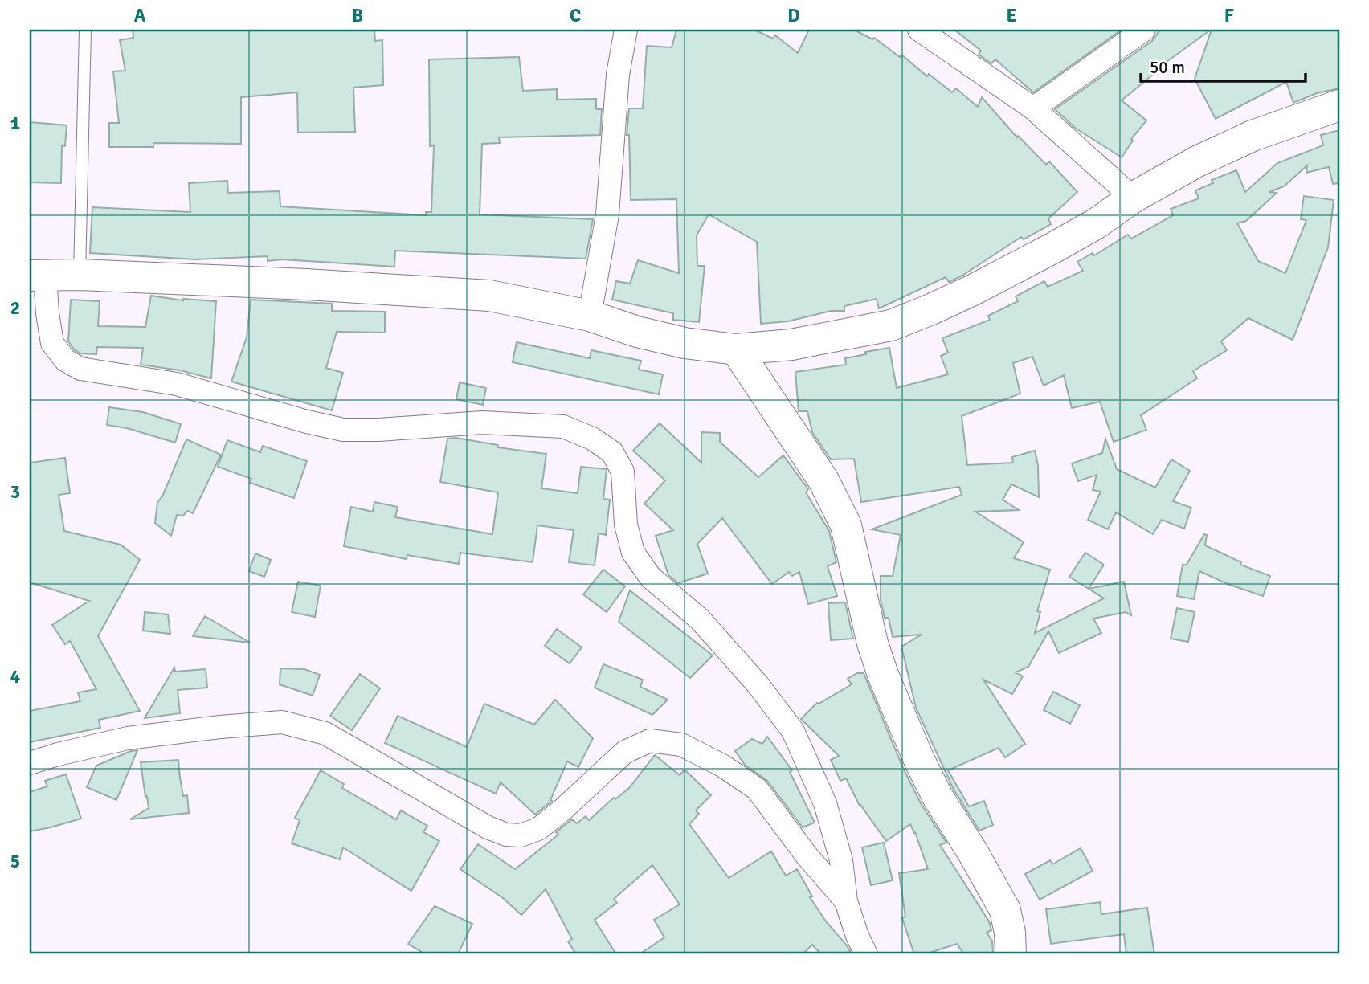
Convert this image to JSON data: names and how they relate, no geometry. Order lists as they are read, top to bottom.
{
  "scale_bar": "50 m",
  "grid": {
    "columns": [
      "A",
      "B",
      "C",
      "D",
      "E",
      "F"
    ],
    "rows": [
      "1",
      "2",
      "3",
      "4",
      "5"
    ]
  }
}
